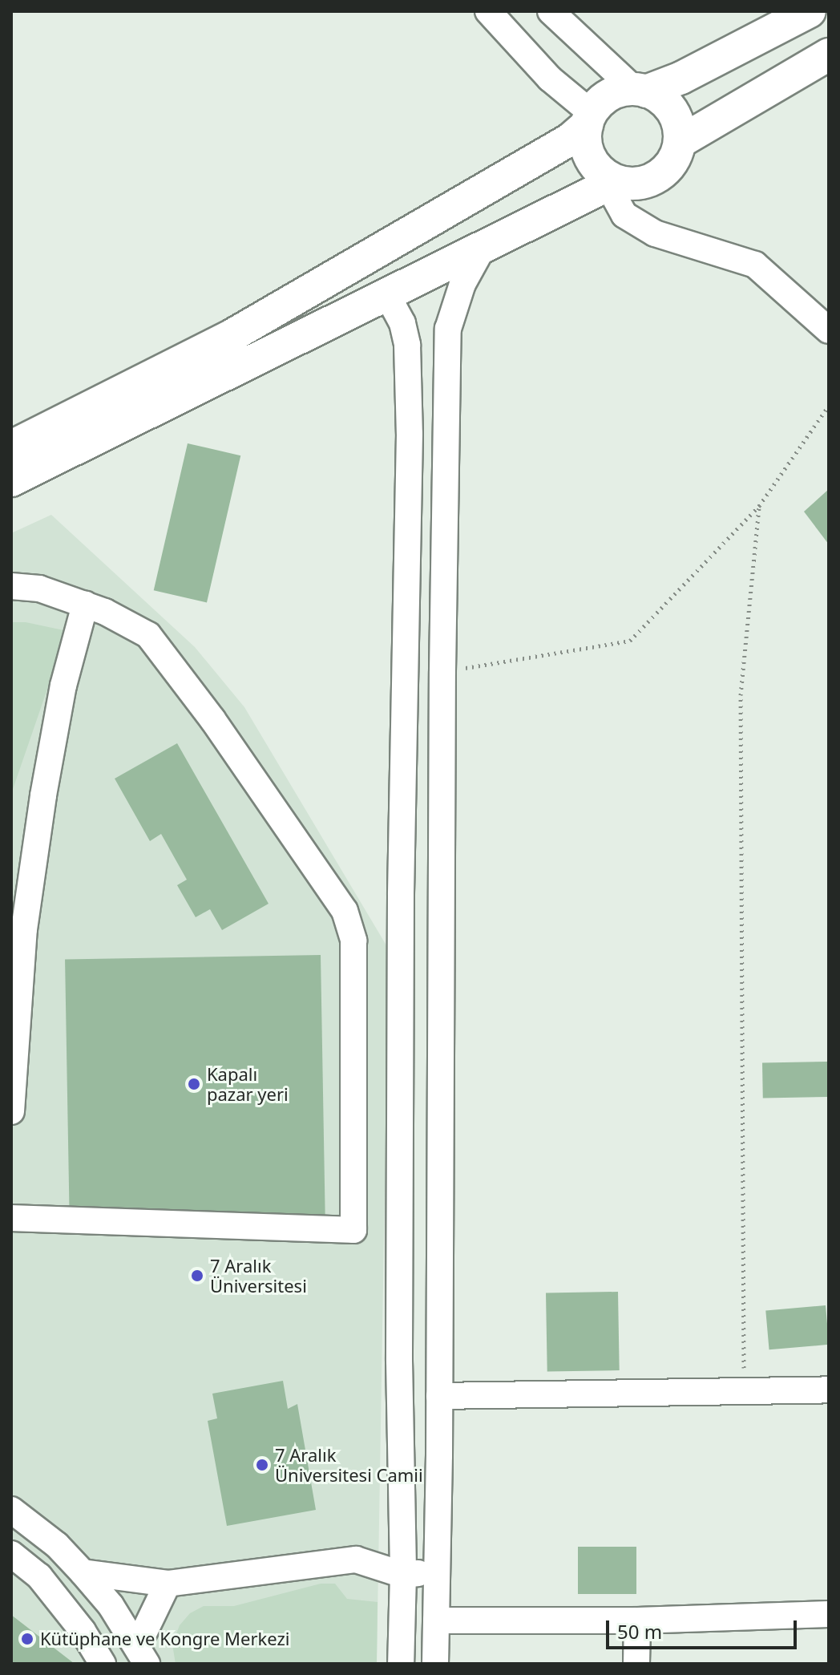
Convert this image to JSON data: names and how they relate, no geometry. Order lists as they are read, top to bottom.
{
  "places": [
    "Kapalı pazar yeri",
    "7 Aralık Üniversitesi",
    "7 Aralık Üniversitesi Camii",
    "Kütüphane ve Kongre Merkezi"
  ],
  "scale_bar": "50 m"
}
